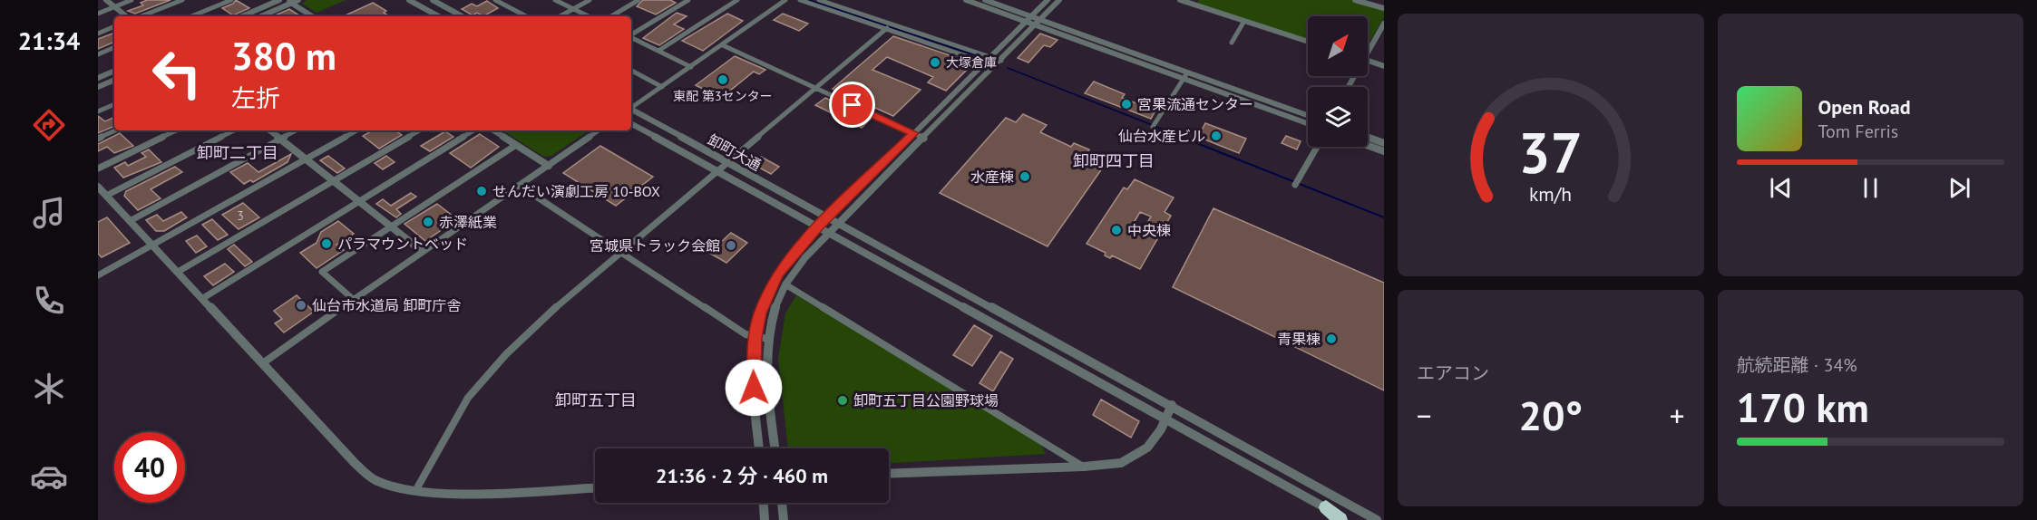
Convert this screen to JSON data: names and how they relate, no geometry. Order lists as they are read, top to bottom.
{
  "streets": {
    "street": ["卸町大通"]
  },
  "districts": ["卸町二丁目", "卸町四丁目", "卸町五丁目"],
  "places": [
    "大塚倉庫",
    "東配 第3センター",
    "宮果流通センター",
    "仙台水産ビル",
    "水産棟",
    "せんだい演劇工房 10-BOX",
    "赤澤紙業",
    "中央棟",
    "パラマウントベッド",
    "宮城県トラック会館",
    "仙台市水道局 卸町庁舎",
    "青果棟",
    "卸町五丁目公園野球場"
  ],
  "house_numbers": ["3"],
  "north": "top right",
  "page": {
    "tabs": "21:34",
    "turn": ["380 m", "左折"],
    "song": ["Open Road", "Tom Ferris"],
    "tile": [
      "エアコン",
      ["航続距離 · 34%", "170 km"]
    ],
    "heat": ["−", "20°", "+"],
    "limit": "40",
    "trip": "21:36 · 2 分 · 460 m",
    "gauge": ["37", "km/h"]
  }
}
